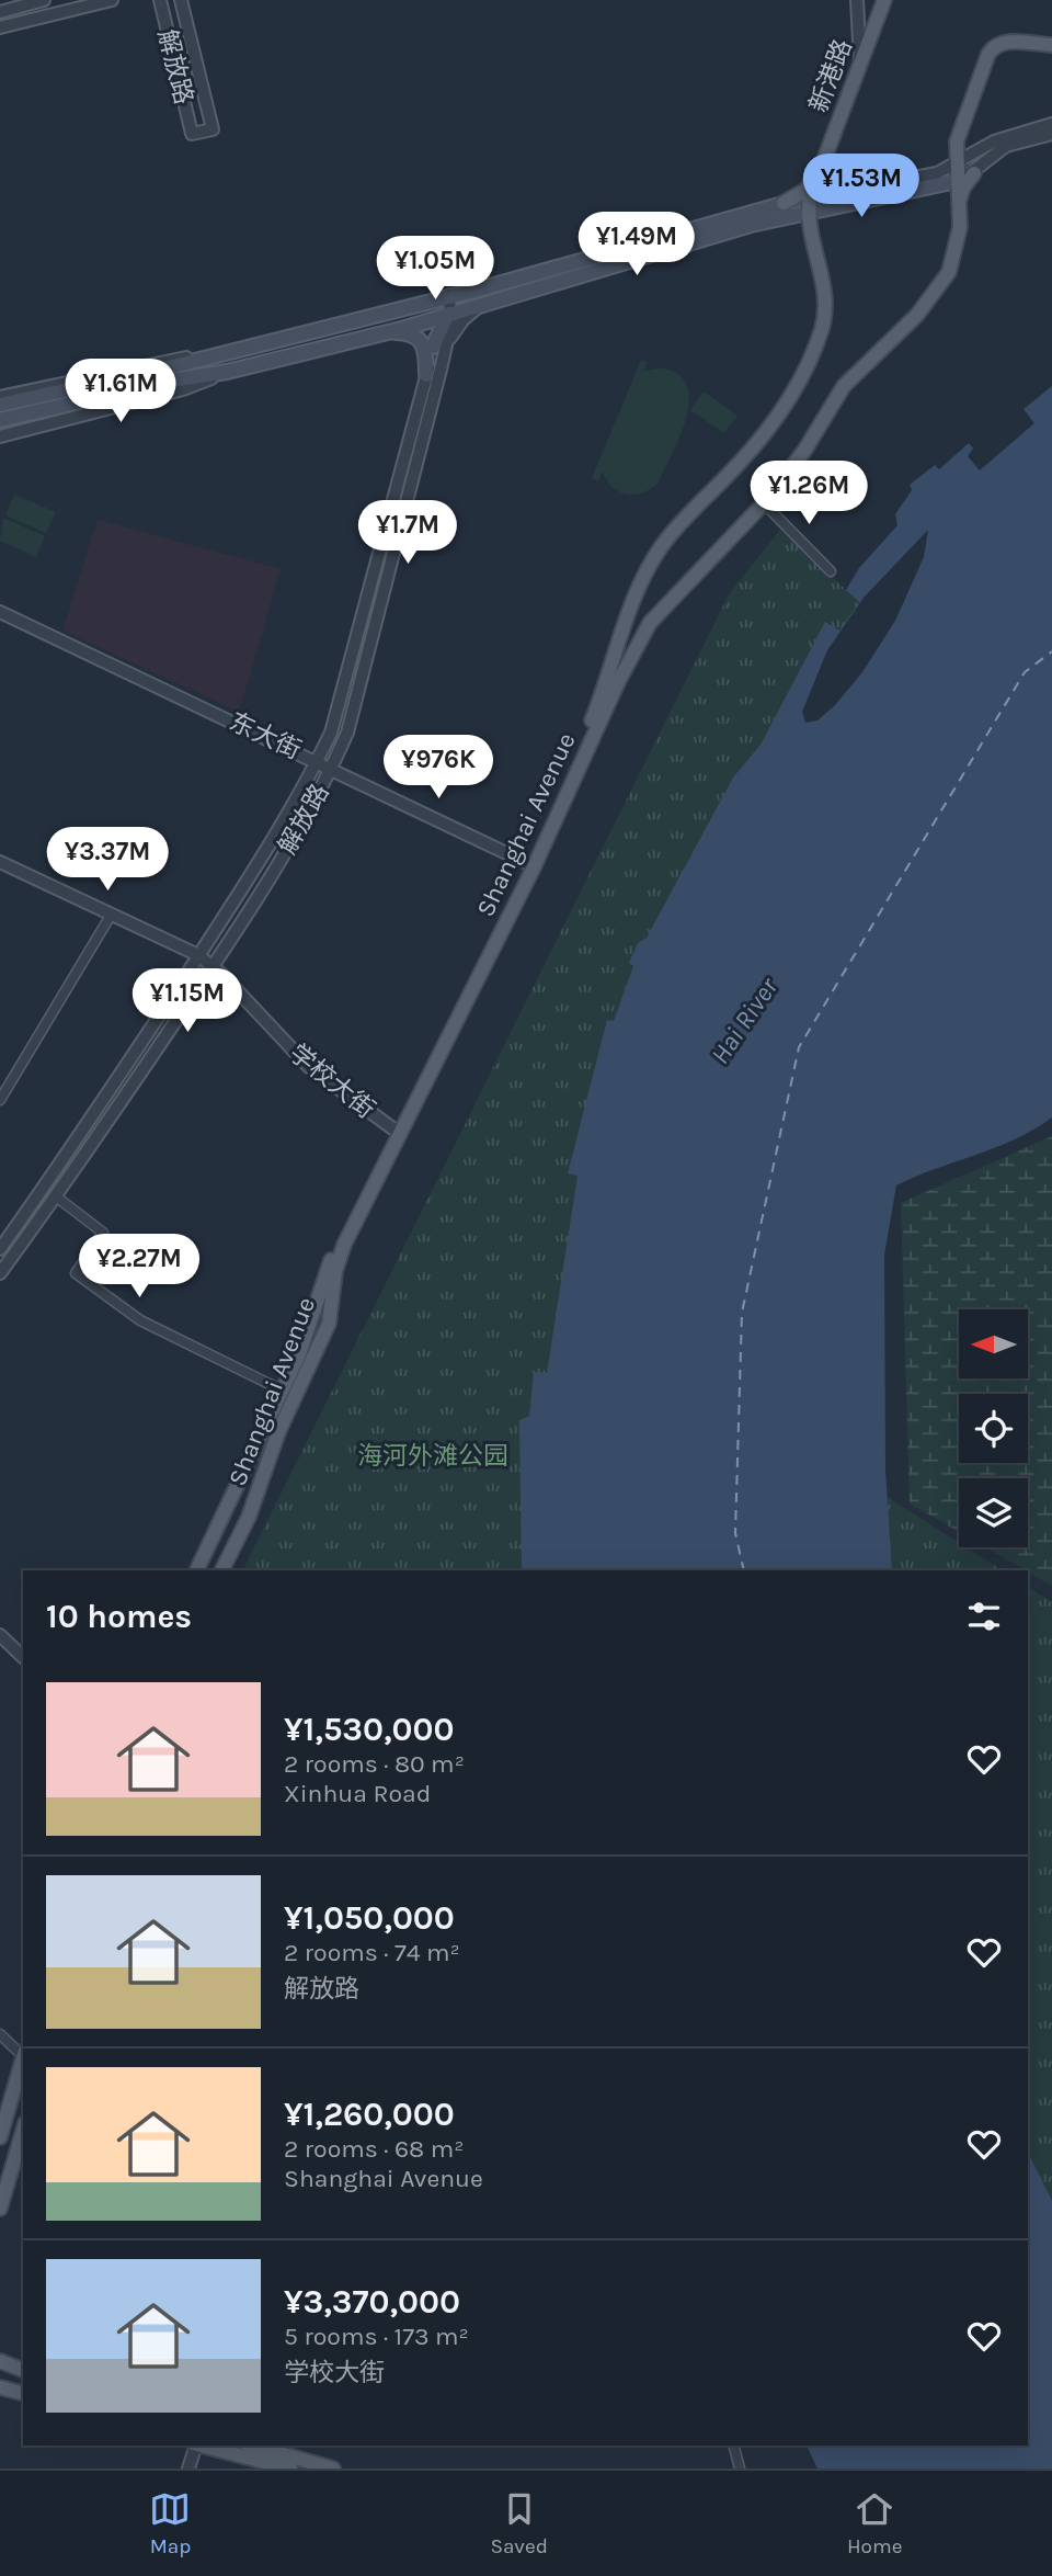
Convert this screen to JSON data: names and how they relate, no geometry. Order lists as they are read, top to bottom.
{
  "streets": {
    "main road": ["新港路", "Shanghai Avenue"],
    "street": ["解放路", "东大街", "学校大街"]
  },
  "crossings": [
    ["解放路", "东大街"],
    ["解放路", "学校大街"],
    ["新港路", "Shanghai Avenue"],
    ["东大街", "Shanghai Avenue"],
    ["Shanghai Avenue", "学校大街"]
  ],
  "water": ["Hai River"],
  "parks": ["海河外滩公园"],
  "north": "left",
  "page": {
    "price": [
      "¥1.53M",
      "¥1.49M",
      "¥1.05M",
      "¥1.61M",
      "¥1.26M",
      "¥1.7M",
      "¥976K",
      "¥3.37M",
      "¥1.15M",
      "¥2.27M"
    ],
    "heading": "10 homes",
    "list": [
      {
        "name": "¥1,530,000",
        "note": "2 rooms · 80 m² · Xinhua Road"
      },
      {
        "name": "¥1,050,000",
        "note": "2 rooms · 74 m² · 解放路"
      },
      {
        "name": "¥1,260,000",
        "note": "2 rooms · 68 m² · Shanghai Avenue"
      },
      {
        "name": "¥3,370,000",
        "note": "5 rooms · 173 m² · 学校大街"
      }
    ],
    "tabs": ["Map", "Saved", "Home"]
  }
}
